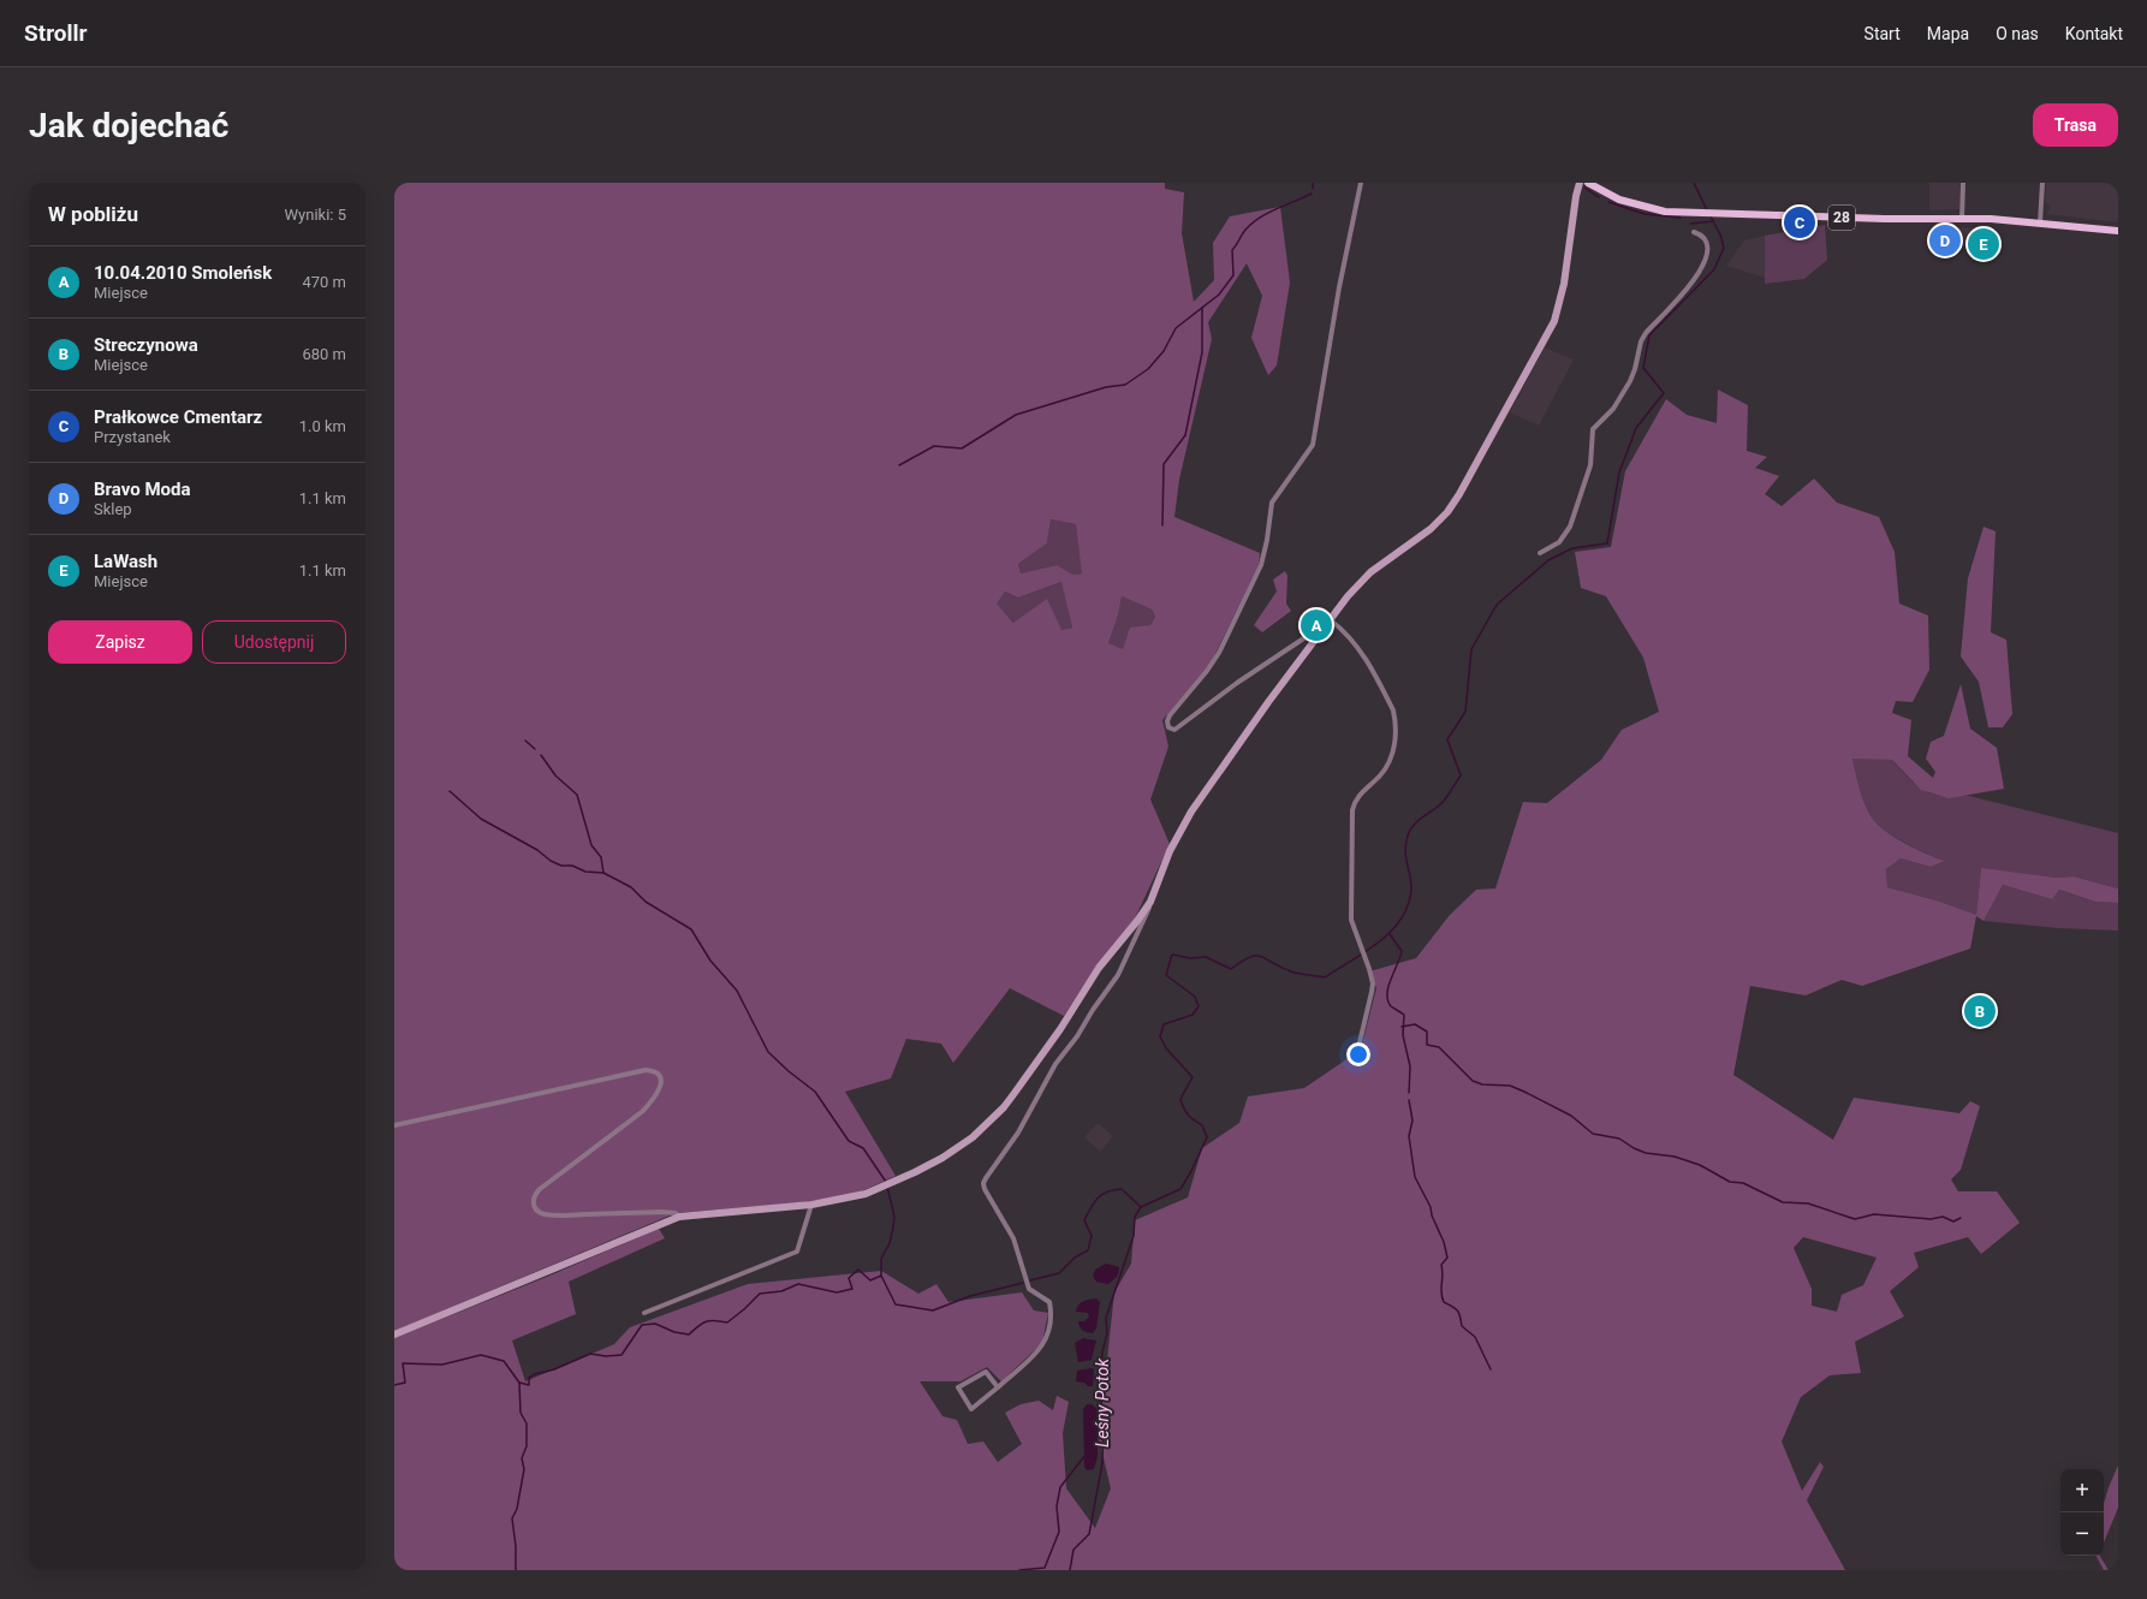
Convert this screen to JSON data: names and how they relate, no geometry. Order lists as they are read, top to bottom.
{
  "streets": {
    "main road": ["28"]
  },
  "water": ["Leśny Potok"],
  "page": {
    "header": "Strollr",
    "nav": [
      "Start",
      "Mapa",
      "O nas",
      "Kontakt"
    ],
    "buttons": [
      "Trasa",
      ["Zapisz", "Udostępnij"]
    ],
    "title": "Jak dojechać",
    "heading": ["W pobliżu", "Wyniki: 5"],
    "pins": [
      "C",
      "D",
      "E",
      "A",
      "B"
    ],
    "list": [
      {
        "mark": "A",
        "name": "10.04.2010 Smoleńsk",
        "note": "Miejsce",
        "value": "470 m"
      },
      {
        "mark": "B",
        "name": "Streczynowa",
        "note": "Miejsce",
        "value": "680 m"
      },
      {
        "mark": "C",
        "name": "Prałkowce Cmentarz",
        "note": "Przystanek",
        "value": "1.0 km"
      },
      {
        "mark": "D",
        "name": "Bravo Moda",
        "note": "Sklep",
        "value": "1.1 km"
      },
      {
        "mark": "E",
        "name": "LaWash",
        "note": "Miejsce",
        "value": "1.1 km"
      }
    ],
    "map_buttons": ["+", "−"]
  }
}
